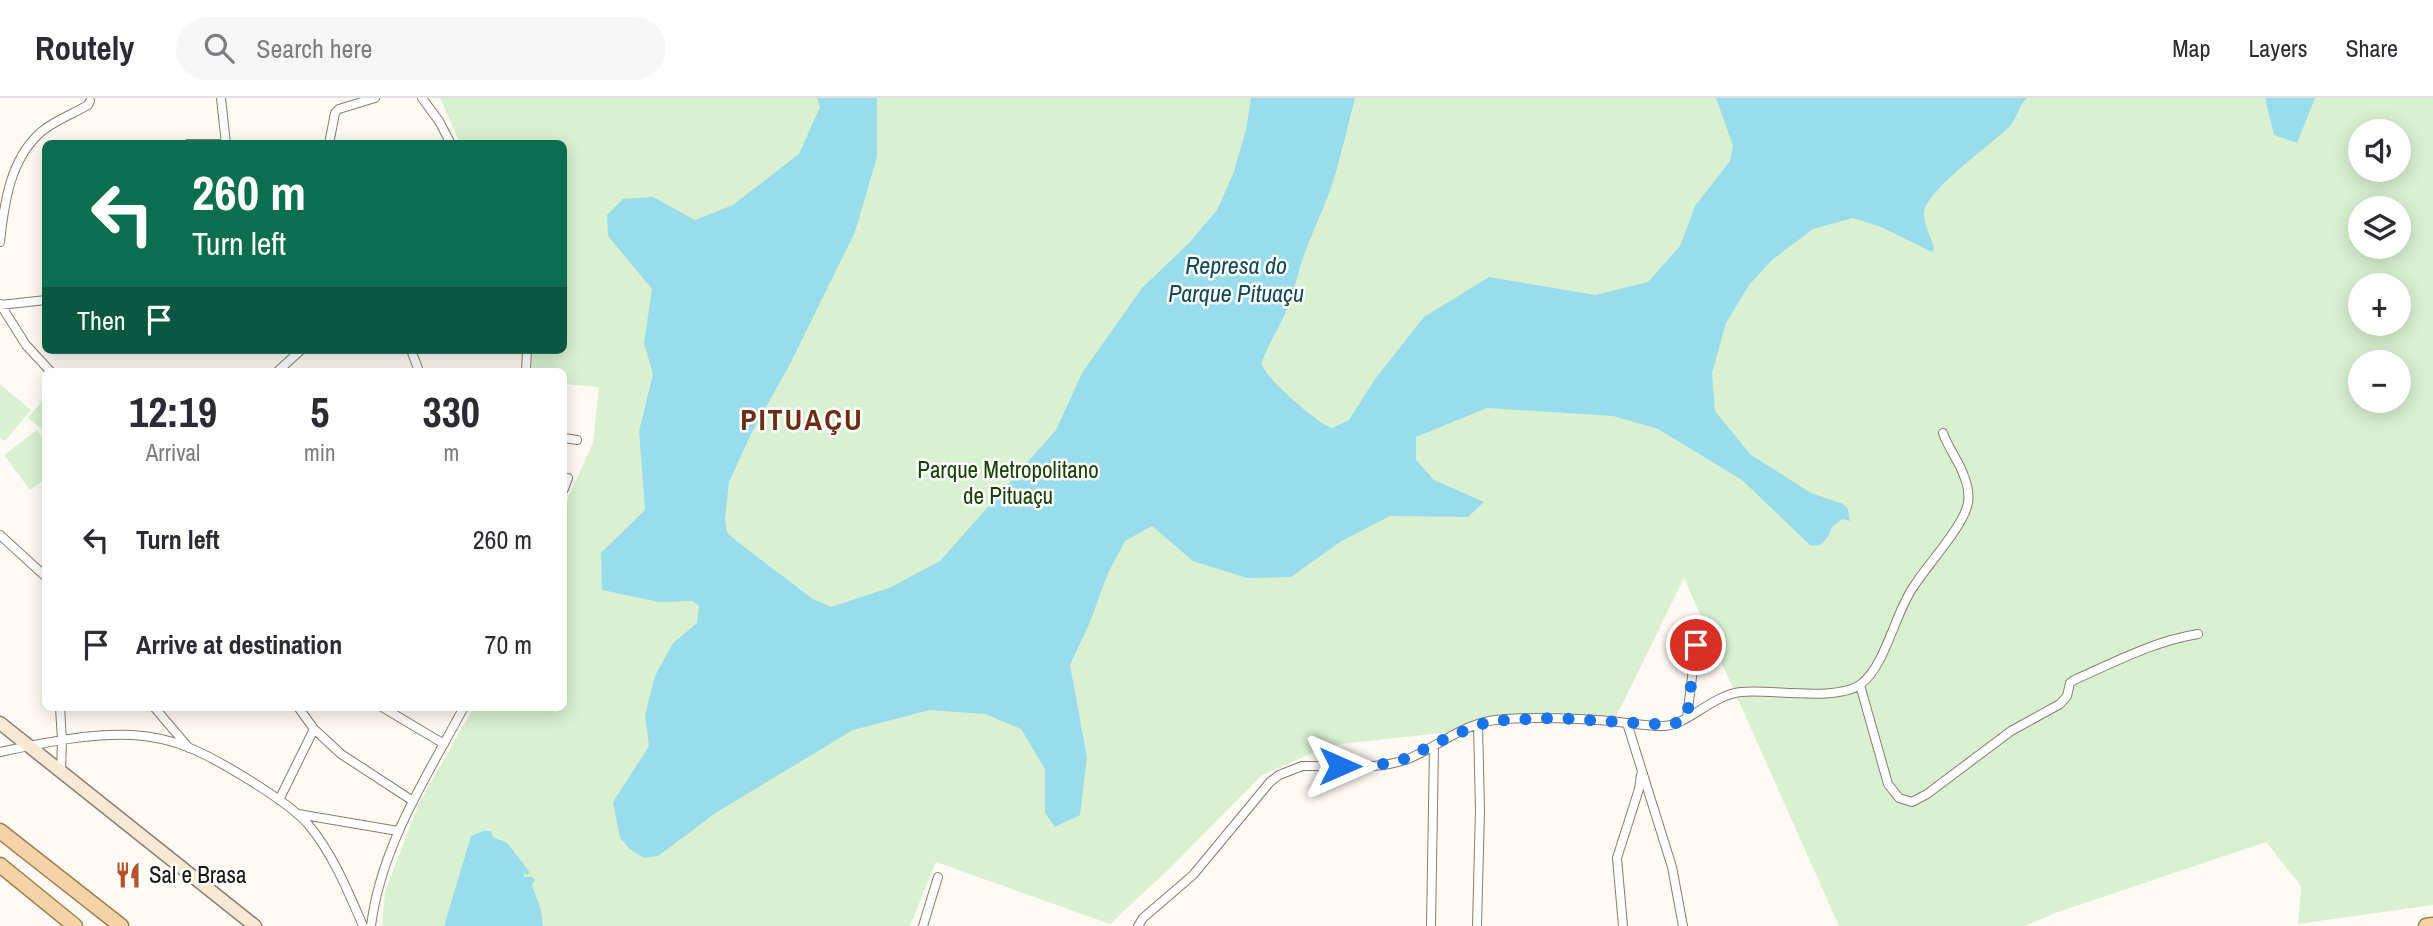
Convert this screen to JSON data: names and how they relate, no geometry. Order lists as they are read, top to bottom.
{
  "districts": ["PITUAÇU"],
  "water": ["Represa do Parque Pituaçu"],
  "parks": ["Parque Metropolitano de Pituaçu"],
  "places": {
    "restaurant": ["Sal e Brasa"]
  },
  "page": {
    "header": "Routely",
    "search": "Search here",
    "nav": ["Map", "Layers", "Share"],
    "map_buttons": ["+", "−"],
    "turn": ["260 m", "Turn left"],
    "then": "Then",
    "eta": [
      "12:19",
      "Arrival",
      "5",
      "min",
      "330",
      "m"
    ],
    "list": [
      {
        "name": "Turn left",
        "value": "260 m"
      },
      {
        "name": "Arrive at destination",
        "value": "70 m"
      }
    ]
  }
}
